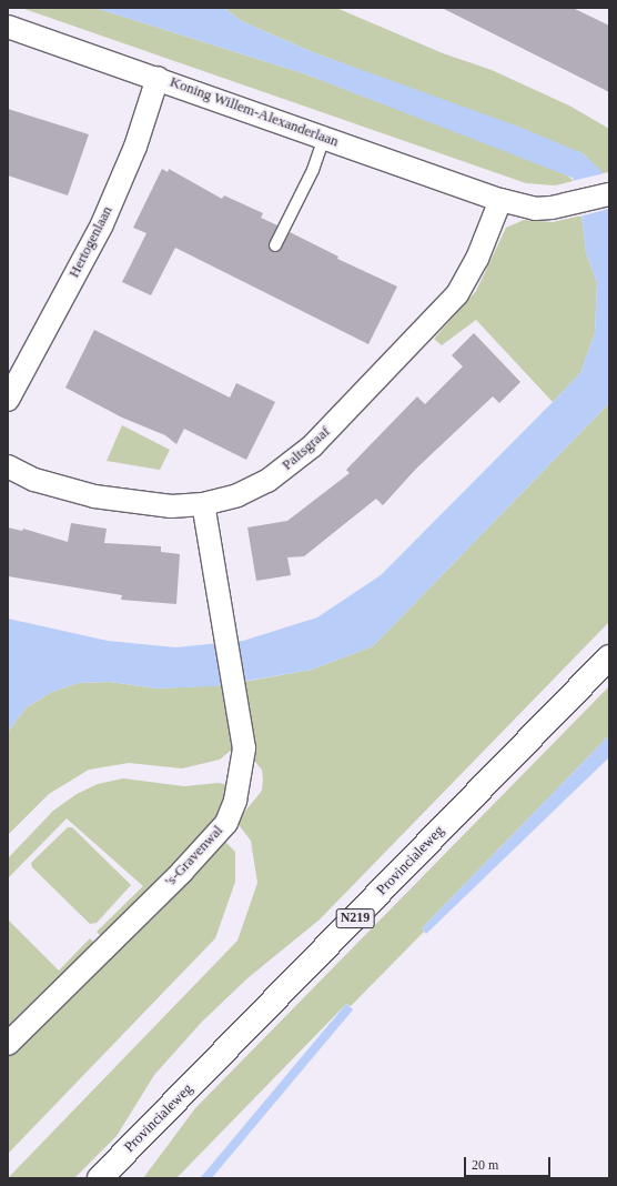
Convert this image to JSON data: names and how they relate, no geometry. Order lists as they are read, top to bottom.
{
  "streets": {
    "main road": ["Provincialeweg", "N219"],
    "street": [
      "Koning Willem-Alexanderlaan",
      "Hertogenlaan",
      "Paltsgraaf",
      "'s-Gravenwal"
    ]
  },
  "crossings": [
    ["Koning Willem-Alexanderlaan", "Hertogenlaan"],
    ["Koning Willem-Alexanderlaan", "Paltsgraaf"],
    ["Paltsgraaf", "'s-Gravenwal"]
  ],
  "scale_bar": "20 m"
}
